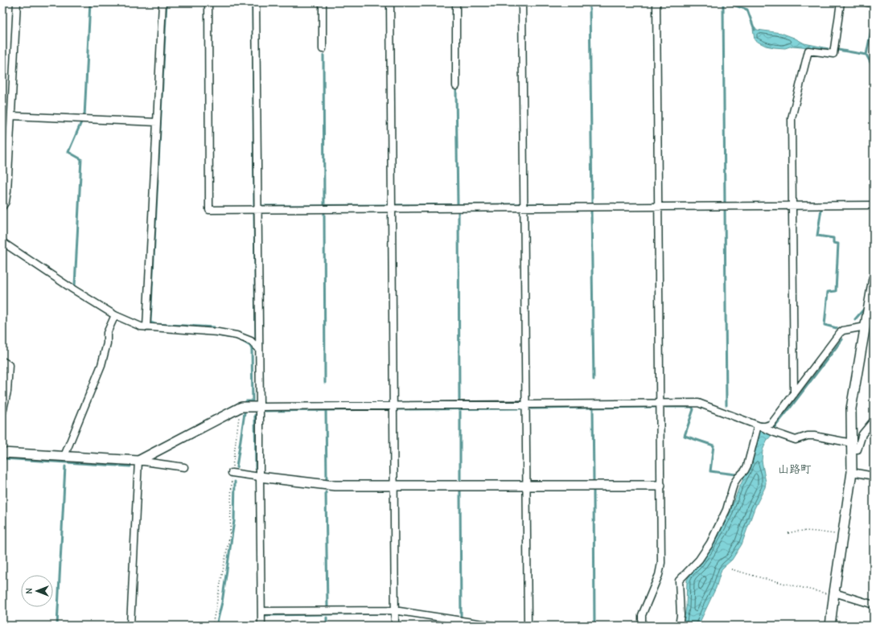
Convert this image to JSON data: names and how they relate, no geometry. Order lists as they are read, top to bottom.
{
  "districts": ["山路町"],
  "north": "left"
}
